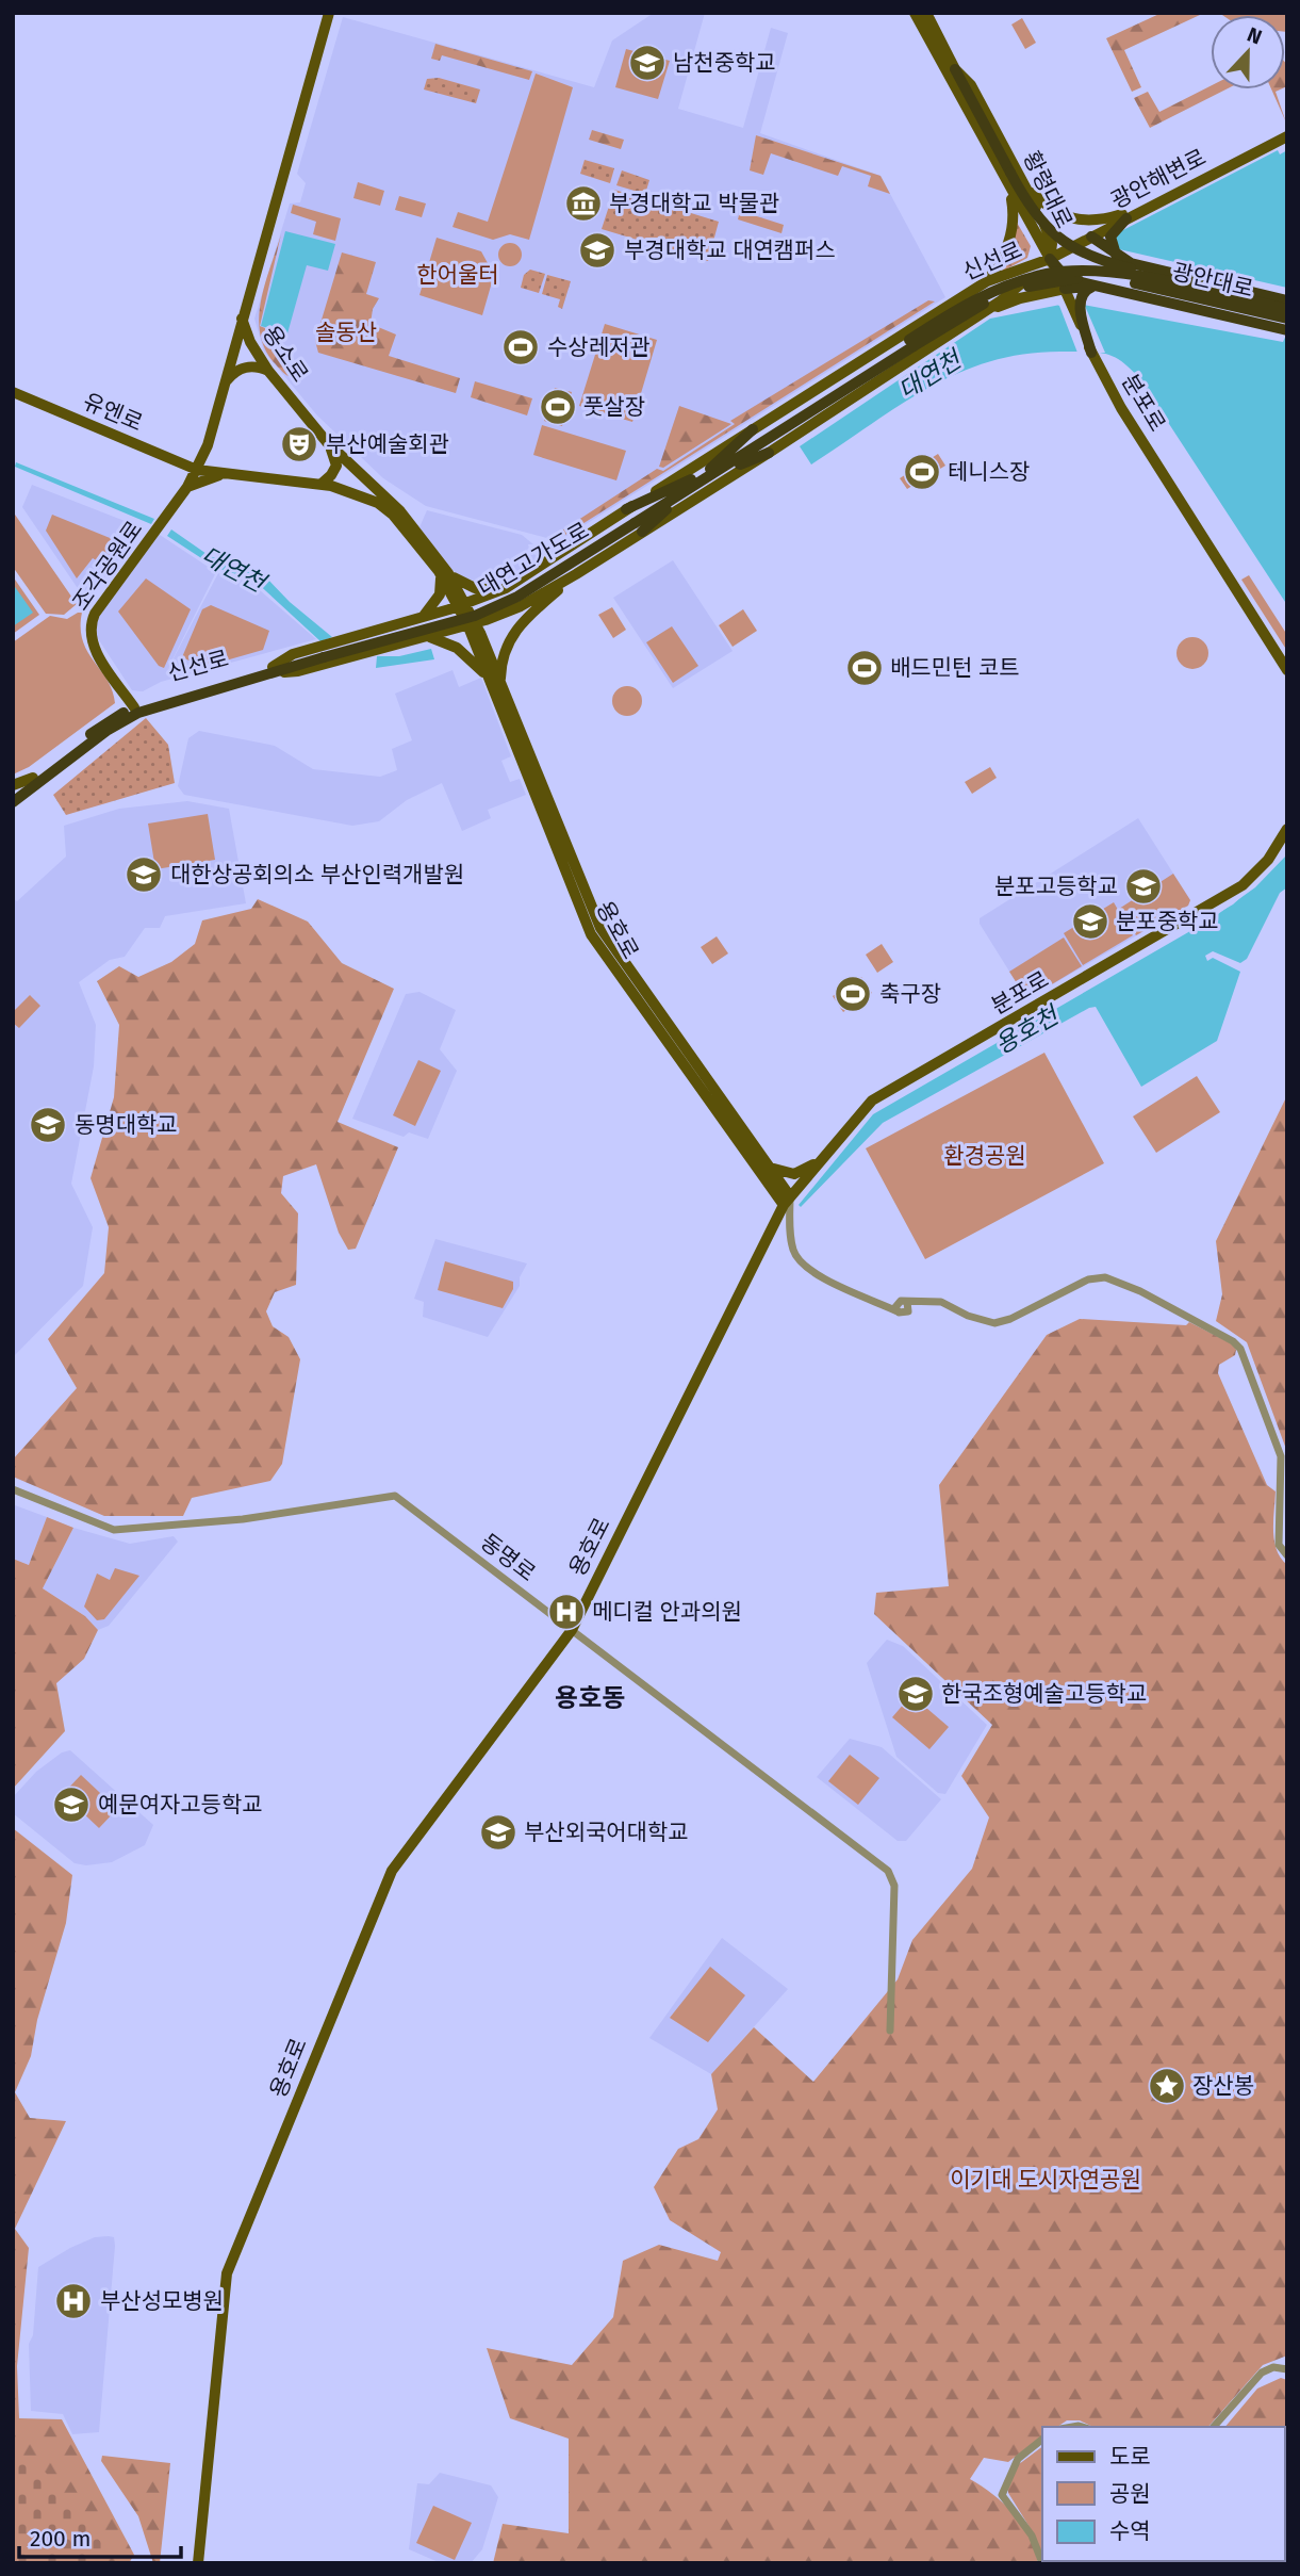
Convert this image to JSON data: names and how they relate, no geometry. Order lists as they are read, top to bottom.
{
  "streets": {
    "highway": ["신선로", "광안대로", "대연고가도로"],
    "main road": [
      "광안해변로",
      "황령대로",
      "용소로",
      "분포로",
      "유엔로",
      "조각공원로",
      "용호로"
    ],
    "street": ["동명로"]
  },
  "crossings": [
    ["광안해변로", "황령대로"],
    ["광안해변로", "신선로"],
    ["황령대로", "신선로"],
    ["신선로", "대연고가도로"],
    ["신선로", "조각공원로"],
    ["용소로", "용호로"],
    ["분포로", "용호로"],
    ["유엔로", "조각공원로"],
    ["용호로", "동명로"]
  ],
  "districts": ["용호동"],
  "water": ["대연천", "용호천"],
  "parks": [
    "한어울터",
    "솔동산",
    "환경공원",
    "이기대 도시자연공원"
  ],
  "places": {
    "school or university": [
      "남천중학교",
      "부경대학교 대연캠퍼스",
      "대한상공회의소 부산인력개발원",
      "분포고등학교",
      "분포중학교",
      "동명대학교",
      "한국조형예술고등학교",
      "예문여자고등학교",
      "부산외국어대학교"
    ],
    "museum": ["부경대학교 박물관"],
    "sports": [
      "수상레저관",
      "풋살장",
      "테니스장",
      "배드민턴 코트",
      "축구장"
    ],
    "theatre": ["부산예술회관"],
    "hospital": ["메디컬 안과의원", "부산성모병원"],
    "place": ["장산봉"]
  },
  "legend": ["도로", "공원", "수역"],
  "scale_bar": "200 m",
  "north": "top"
}
